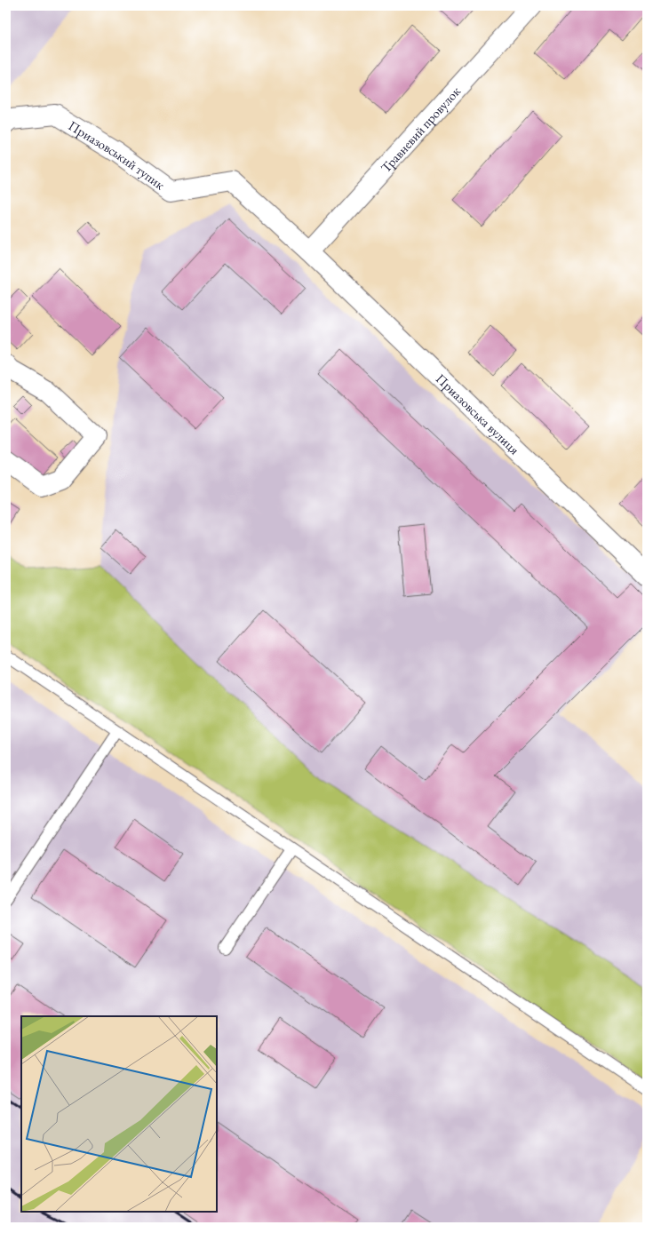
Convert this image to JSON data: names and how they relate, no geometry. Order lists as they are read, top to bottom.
{
  "streets": {
    "street": ["Травневий провулок", "Приазовський тупик", "Приазовська вулиця"]
  },
  "crossings": [
    ["Травневий провулок", "Приазовський тупик"],
    ["Травневий провулок", "Приазовська вулиця"],
    ["Приазовський тупик", "Приазовська вулиця"]
  ]
}
